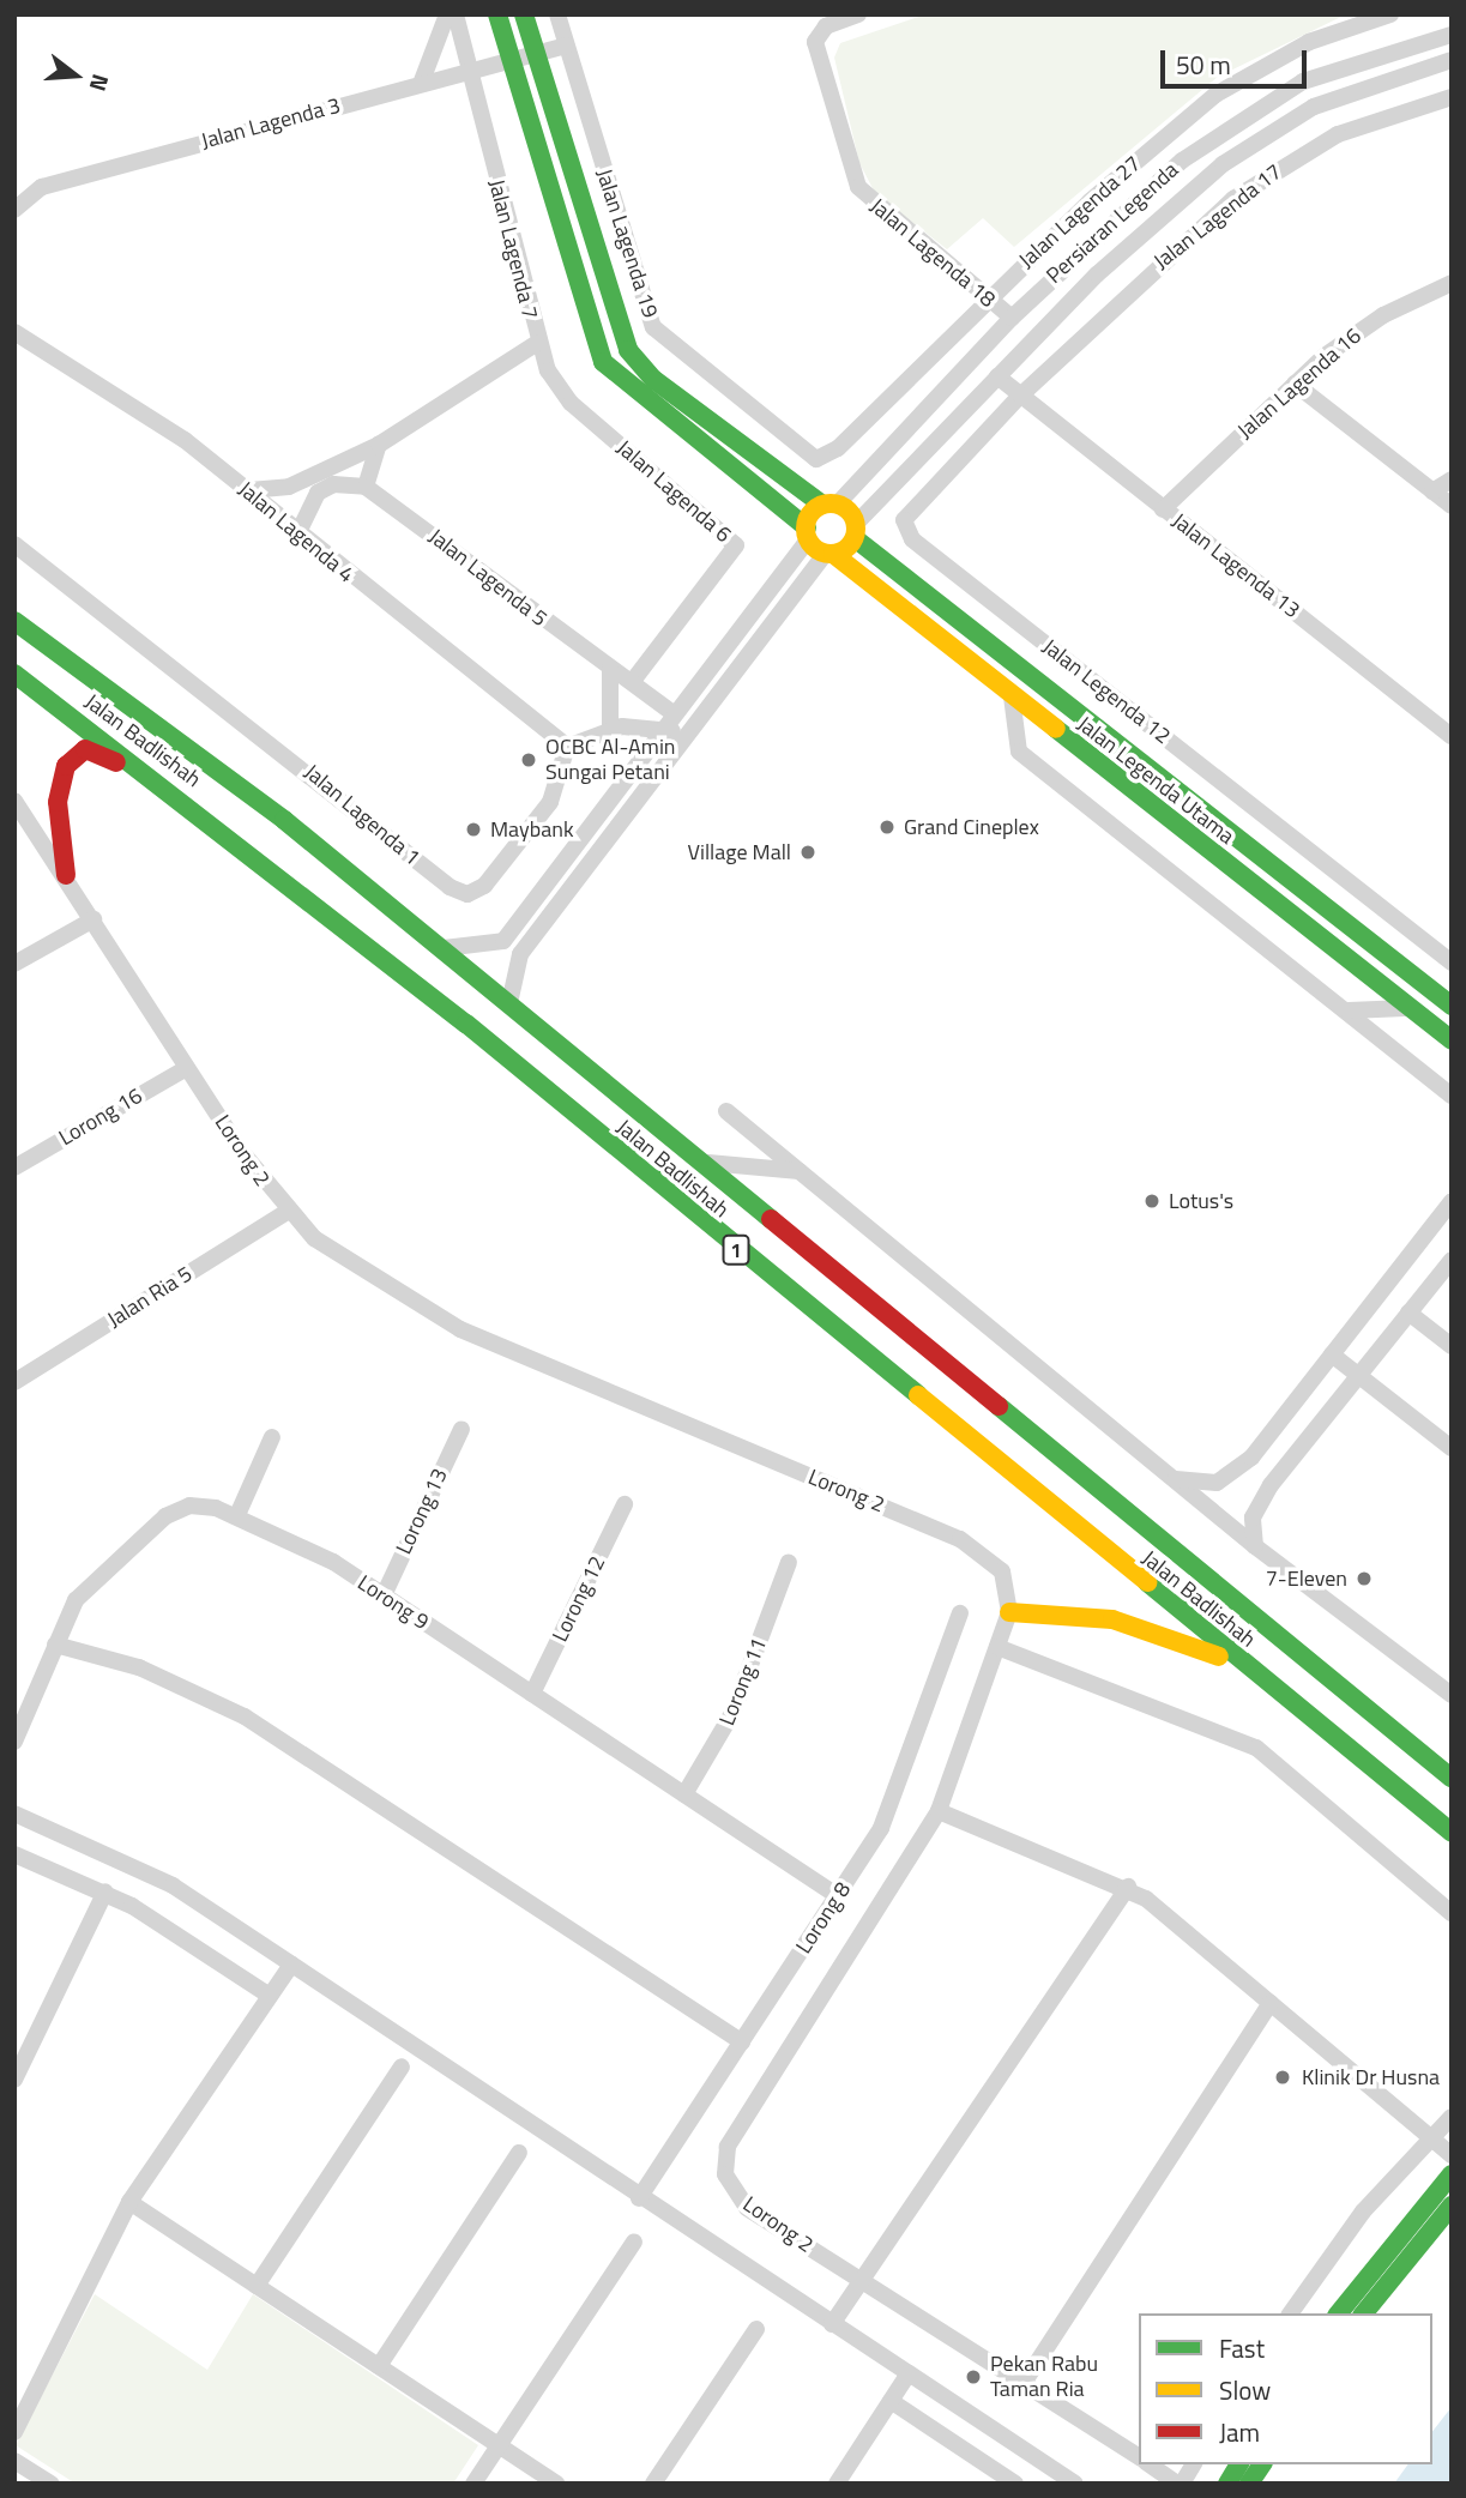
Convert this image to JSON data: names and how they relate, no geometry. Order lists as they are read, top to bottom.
{
  "streets": {
    "main road": ["Jalan Badlishah", "Jalan Legenda Utama", "1"],
    "street": [
      "Jalan Lagenda 3",
      "Jalan Lagenda 27",
      "Jalan Lagenda 17",
      "Persiaran Legenda",
      "Jalan Lagenda 19",
      "Jalan Lagenda 7",
      "Jalan Lagenda 18",
      "Jalan Lagenda 16",
      "Jalan Lagenda 6",
      "Jalan Lagenda 4",
      "Jalan Lagenda 13",
      "Jalan Lagenda 5",
      "Jalan Legenda 12",
      "Jalan Lagenda 1",
      "Lorong 16",
      "Lorong 2",
      "Jalan Ria 5",
      "Lorong 13",
      "Lorong 12",
      "Lorong 9",
      "Lorong 11",
      "Lorong 8"
    ]
  },
  "crossings": [
    ["Jalan Lagenda 3", "Jalan Lagenda 19"],
    ["Jalan Lagenda 3", "Jalan Lagenda 7"],
    ["Jalan Lagenda 3", "Jalan Legenda Utama"],
    ["Jalan Lagenda 27", "Jalan Lagenda 19"],
    ["Jalan Lagenda 27", "Jalan Lagenda 18"],
    ["Jalan Lagenda 17", "Jalan Lagenda 13"],
    ["Jalan Lagenda 17", "Jalan Legenda 12"],
    ["Persiaran Legenda", "Jalan Lagenda 18"],
    ["Persiaran Legenda", "Jalan Lagenda 13"],
    ["Persiaran Legenda", "Jalan Legenda Utama"],
    ["Jalan Lagenda 7", "Jalan Lagenda 6"],
    ["Jalan Lagenda 7", "Jalan Lagenda 4"],
    ["Jalan Lagenda 16", "Jalan Lagenda 13"],
    ["Jalan Lagenda 6", "Jalan Lagenda 5"],
    ["Jalan Lagenda 4", "Jalan Lagenda 1"],
    ["Jalan Lagenda 13", "Jalan Legenda 12"],
    ["Lorong 16", "Lorong 2"],
    ["Lorong 2", "Jalan Ria 5"],
    ["Lorong 13", "Lorong 9"],
    ["Lorong 12", "Lorong 9"],
    ["Lorong 9", "Lorong 11"],
    ["Lorong 9", "Lorong 8"]
  ],
  "places": [
    "OCBC Al-Amin Sungai Petani",
    "Grand Cineplex",
    "Maybank",
    "Village Mall",
    "Lotus's",
    "7-Eleven",
    "Klinik Dr Husna",
    "Pekan Rabu Taman Ria"
  ],
  "legend": ["Fast", "Slow", "Jam"],
  "scale_bar": "50 m",
  "north": "right"
}
